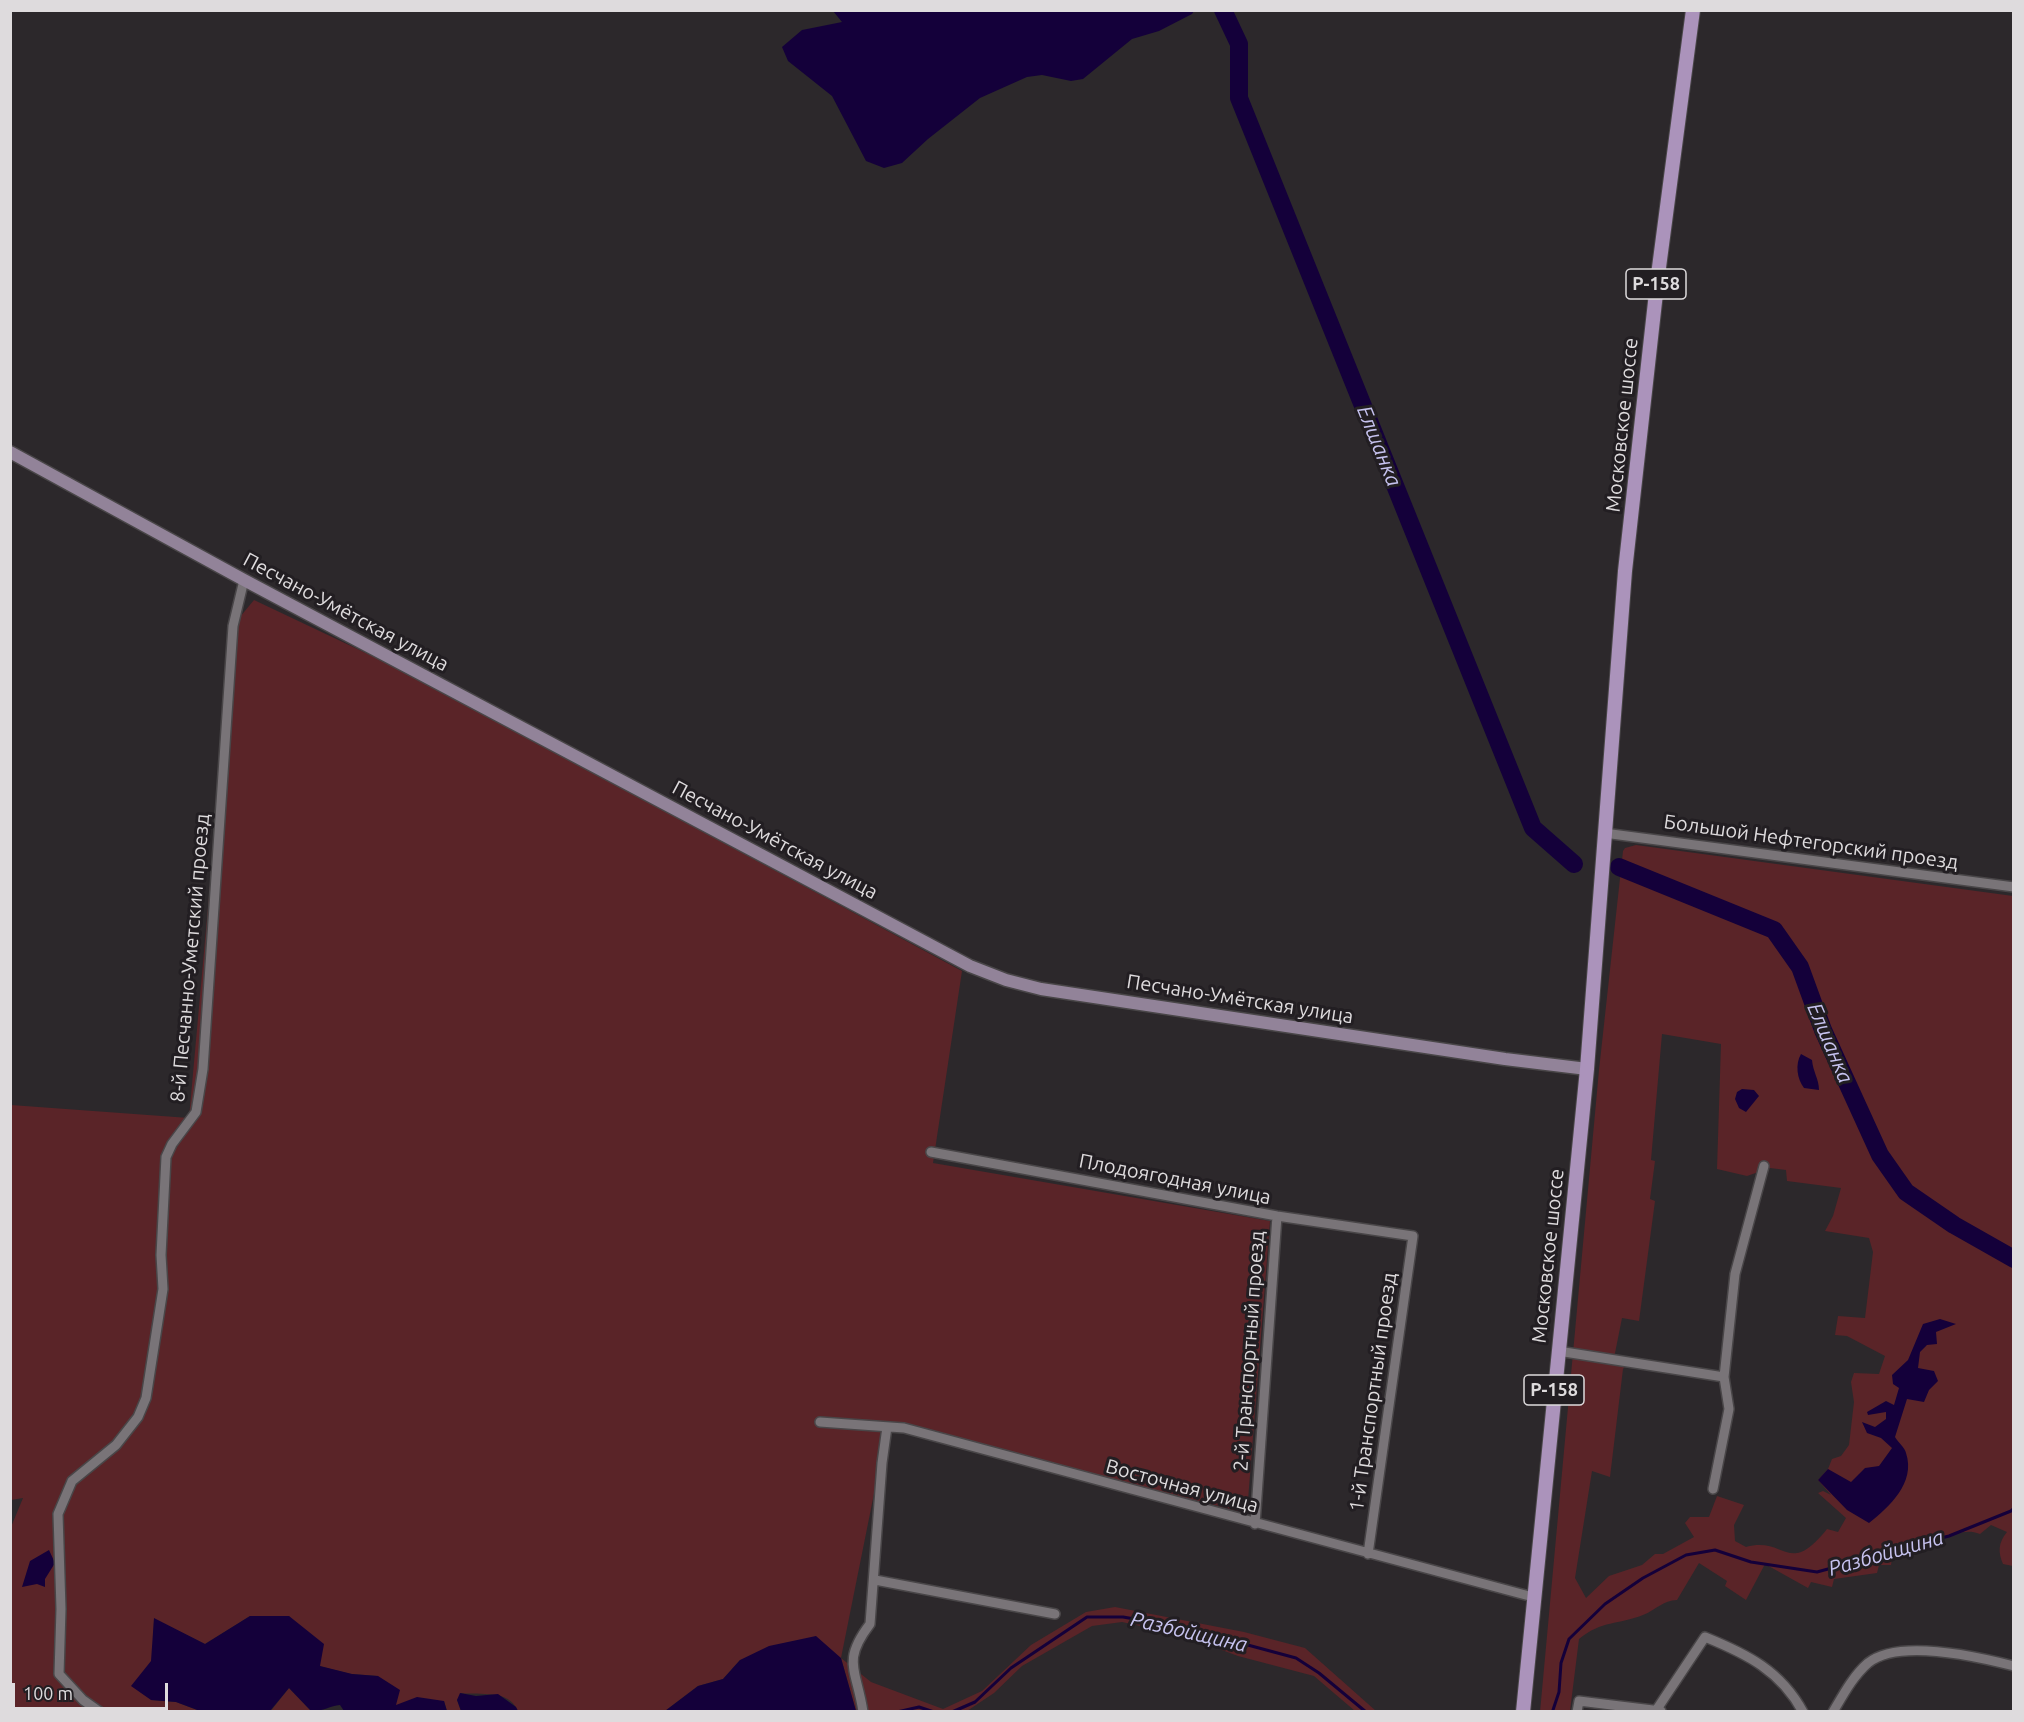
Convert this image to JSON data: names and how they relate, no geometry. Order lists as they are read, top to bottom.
{
  "streets": {
    "main road": ["Р-158", "Московское шоссе", "Песчано-Умётская улица"],
    "street": [
      "Большой Нефтегорский проезд",
      "8-й Песчанно-Уметский проезд",
      "Плодоягодная улица",
      "2-й Транспортный проезд",
      "1-й Транспортный проезд",
      "Восточная улица"
    ]
  },
  "crossings": [
    ["Московское шоссе", "Песчано-Умётская улица"],
    ["Московское шоссе", "Большой Нефтегорский проезд"],
    ["Московское шоссе", "Восточная улица"],
    ["Песчано-Умётская улица", "8-й Песчанно-Уметский проезд"],
    ["Плодоягодная улица", "2-й Транспортный проезд"],
    ["Плодоягодная улица", "1-й Транспортный проезд"],
    ["2-й Транспортный проезд", "Восточная улица"],
    ["1-й Транспортный проезд", "Восточная улица"]
  ],
  "water": ["Елшанка", "Разбойщина"],
  "scale_bar": "100 m"
}
